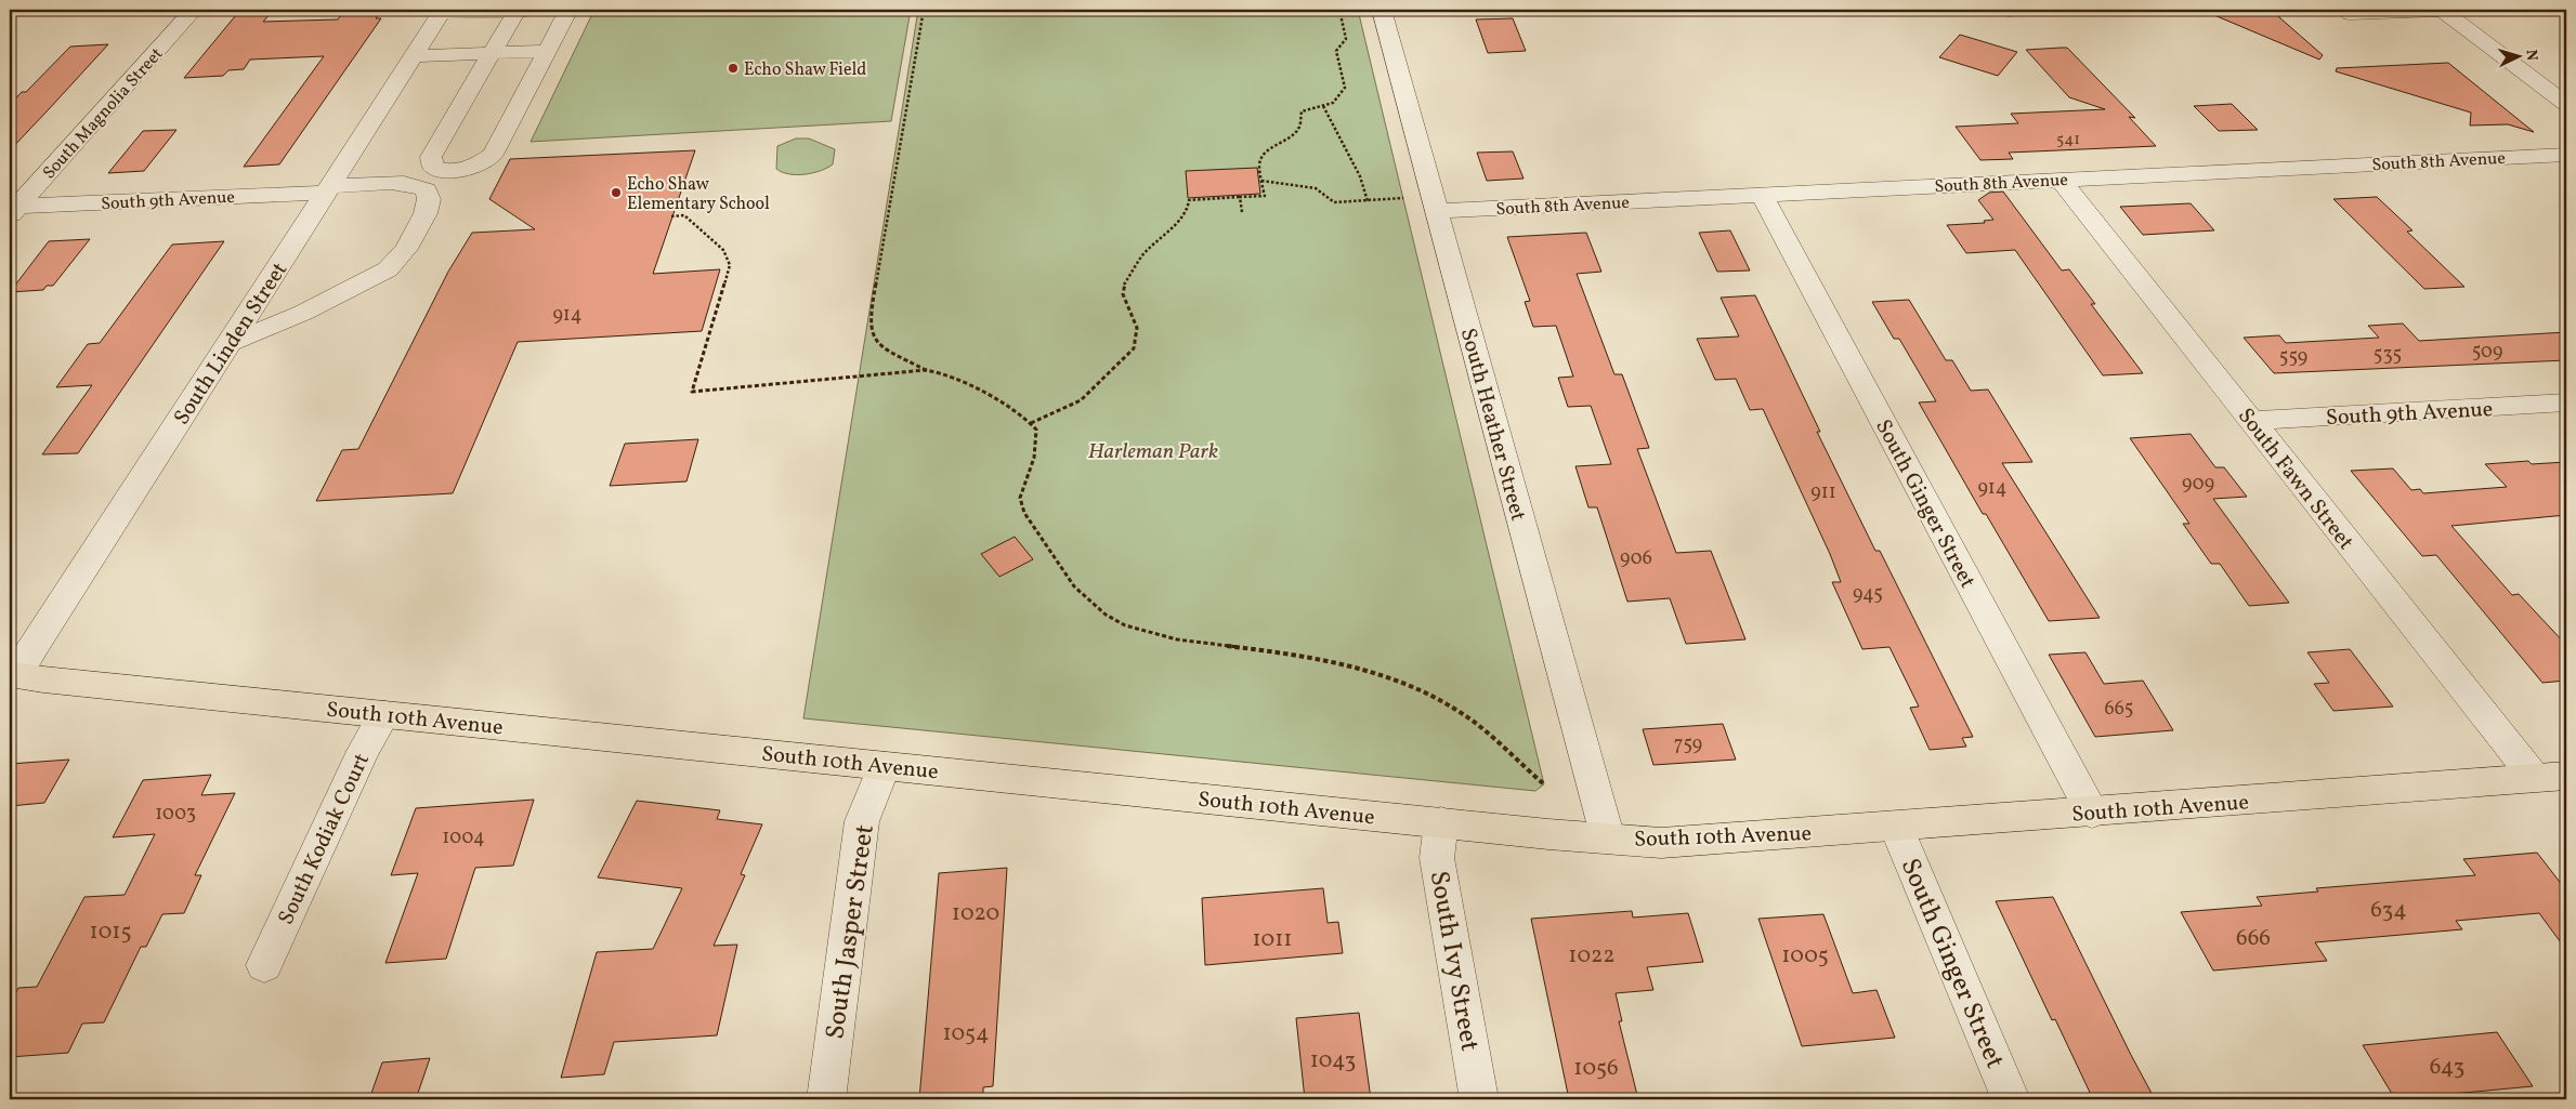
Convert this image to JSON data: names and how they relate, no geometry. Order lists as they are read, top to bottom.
{
  "streets": {
    "main road": ["South 10th Avenue"],
    "street": [
      "South Magnolia Street",
      "South 8th Avenue",
      "South 9th Avenue",
      "South Linden Street",
      "South Heather Street",
      "South Fawn Street",
      "South Ginger Street",
      "South Kodiak Court",
      "South Jasper Street",
      "South Ivy Street"
    ]
  },
  "crossings": [
    ["South Magnolia Street", "South 9th Avenue"],
    ["South 8th Avenue", "South Heather Street"],
    ["South 8th Avenue", "South Fawn Street"],
    ["South 8th Avenue", "South Ginger Street"],
    ["South 9th Avenue", "South Linden Street"],
    ["South 9th Avenue", "South Fawn Street"],
    ["South Linden Street", "South 10th Avenue"],
    ["South Heather Street", "South 10th Avenue"],
    ["South Fawn Street", "South 10th Avenue"],
    ["South Ginger Street", "South 10th Avenue"],
    ["South 10th Avenue", "South Kodiak Court"],
    ["South 10th Avenue", "South Jasper Street"],
    ["South 10th Avenue", "South Ivy Street"]
  ],
  "parks": ["Harleman Park"],
  "places": ["Echo Shaw Field", "Echo Shaw Elementary School"],
  "house_numbers": [
    "541",
    "914",
    "509",
    "535",
    "559",
    "909",
    "914",
    "911",
    "906",
    "945",
    "665",
    "759",
    "1003",
    "1004",
    "634",
    "1020",
    "1015",
    "666",
    "1011",
    "1022",
    "1005",
    "1054",
    "1043",
    "643",
    "1056"
  ],
  "north": "right"
}
